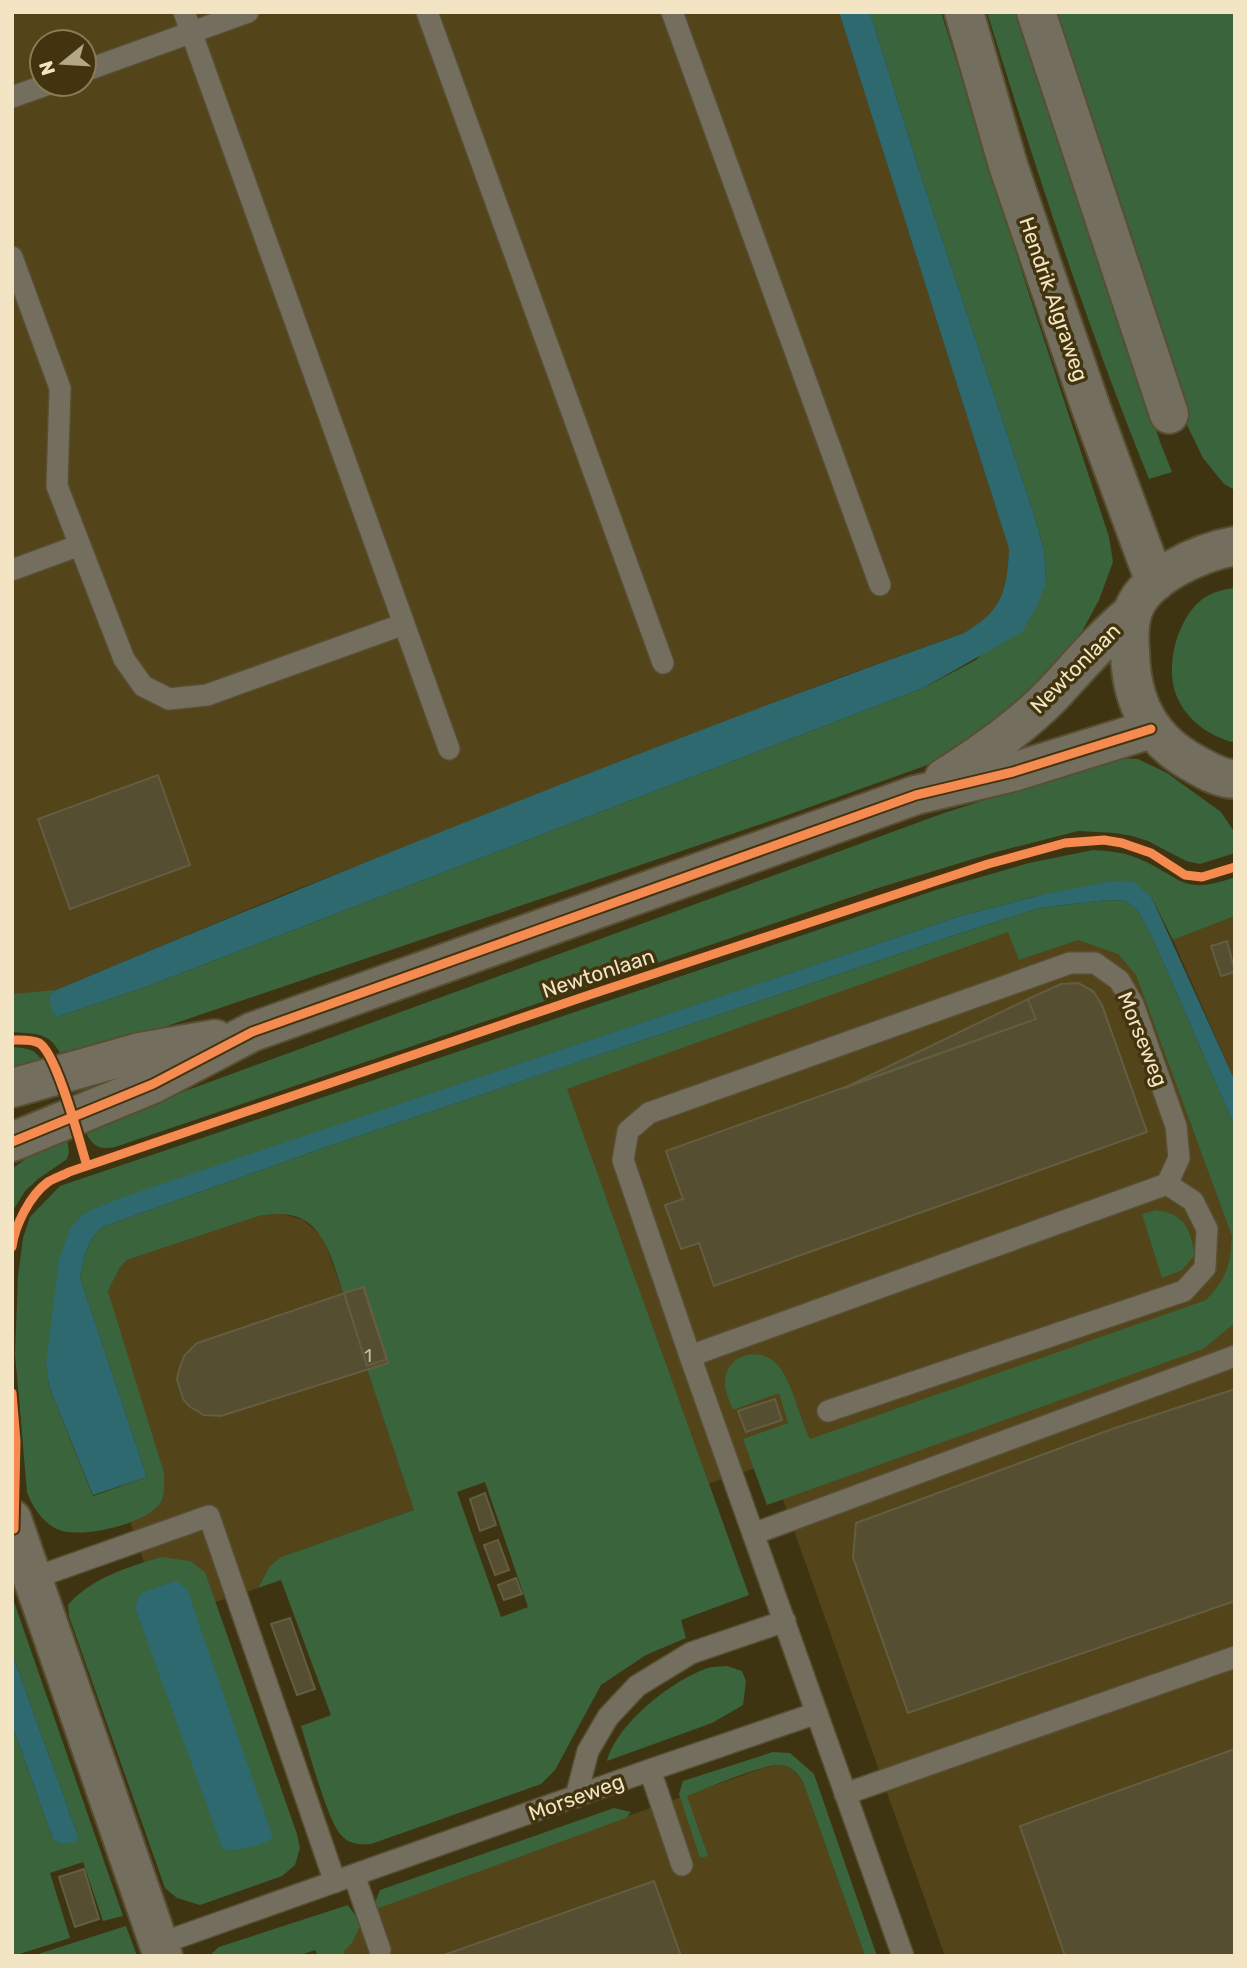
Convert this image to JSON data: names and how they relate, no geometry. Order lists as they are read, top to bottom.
{
  "streets": {
    "street": ["Hendrik Algraweg", "Newtonlaan", "Morseweg"]
  },
  "crossings": [
    ["Hendrik Algraweg", "Newtonlaan"]
  ],
  "house_numbers": ["1"],
  "north": "left"
}
